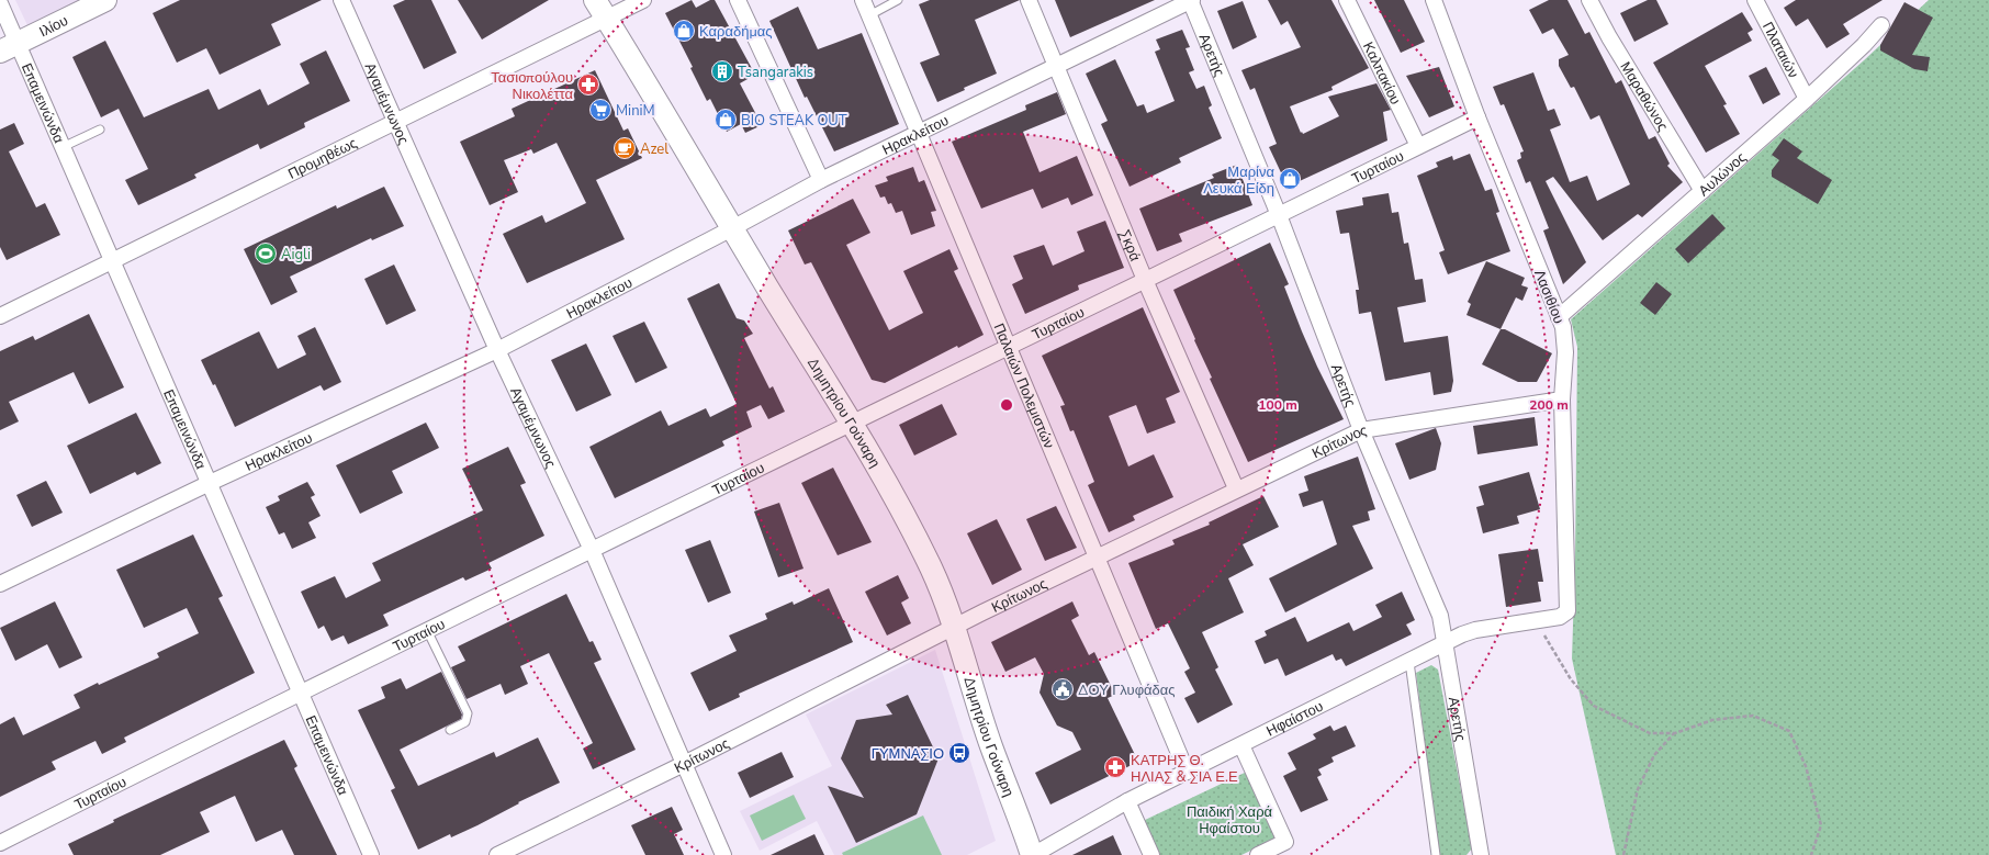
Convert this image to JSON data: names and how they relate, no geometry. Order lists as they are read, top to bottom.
{
  "streets": {
    "main road": ["Ιλίου", "Δημητρίου Γούναρη"],
    "street": [
      "Πλαταιών",
      "Αρετής",
      "Καλπακίου",
      "Μαραθώνος",
      "Επαμεινώνδα",
      "Αγαμέμνωνος",
      "Ηρακλείτου",
      "Προμηθέως",
      "Τυρταίου",
      "Αυλώνος",
      "Σκρά",
      "Λασιθίου",
      "Παλαιών Πολεμιστών",
      "Κρίτωνος",
      "Ηφαίστου"
    ]
  },
  "crossings": [
    ["Ιλίου", "Επαμεινώνδα"],
    ["Πλαταιών", "Αυλώνος"],
    ["Αρετής", "Ηρακλείτου"],
    ["Αρετής", "Τυρταίου"],
    ["Αρετής", "Κρίτωνος"],
    ["Αρετής", "Ηφαίστου"],
    ["Καλπακίου", "Τυρταίου"],
    ["Μαραθώνος", "Αυλώνος"],
    ["Επαμεινώνδα", "Ηρακλείτου"],
    ["Επαμεινώνδα", "Προμηθέως"],
    ["Επαμεινώνδα", "Τυρταίου"],
    ["Αγαμέμνωνος", "Ηρακλείτου"],
    ["Αγαμέμνωνος", "Προμηθέως"],
    ["Αγαμέμνωνος", "Τυρταίου"],
    ["Αγαμέμνωνος", "Κρίτωνος"],
    ["Ηρακλείτου", "Σκρά"],
    ["Ηρακλείτου", "Παλαιών Πολεμιστών"],
    ["Ηρακλείτου", "Δημητρίου Γούναρη"],
    ["Προμηθέως", "Δημητρίου Γούναρη"],
    ["Τυρταίου", "Σκρά"],
    ["Τυρταίου", "Λασιθίου"],
    ["Τυρταίου", "Παλαιών Πολεμιστών"],
    ["Τυρταίου", "Δημητρίου Γούναρη"],
    ["Αυλώνος", "Λασιθίου"],
    ["Σκρά", "Κρίτωνος"],
    ["Λασιθίου", "Κρίτωνος"],
    ["Λασιθίου", "Ηφαίστου"],
    ["Παλαιών Πολεμιστών", "Κρίτωνος"],
    ["Παλαιών Πολεμιστών", "Ηφαίστου"],
    ["Δημητρίου Γούναρη", "Κρίτωνος"],
    ["Δημητρίου Γούναρη", "Ηφαίστου"]
  ],
  "parks": ["Παιδική Χαρά Ηφαίστου"],
  "places": {
    "shop": ["Καραδήμας", "BIO STEAK OUT", "Μαρίνα Λευκά Είδη"],
    "building": ["Tsangarakis"],
    "pharmacy": ["Τασιοπούλου Νικολέττα", "ΚΑΤΡΗΣ Θ. ΗΛΙΑΣ & ΣΙΑ Ε.Ε"],
    "supermarket": ["MiniM"],
    "cafe": ["Azel"],
    "sports": ["Aigli"],
    "public building": ["ΔΟΥ Γλυφάδας"],
    "bus stop": ["ΓΥΜΝΑΣΙΟ"]
  },
  "rings": ["100 m", "200 m"]
}
